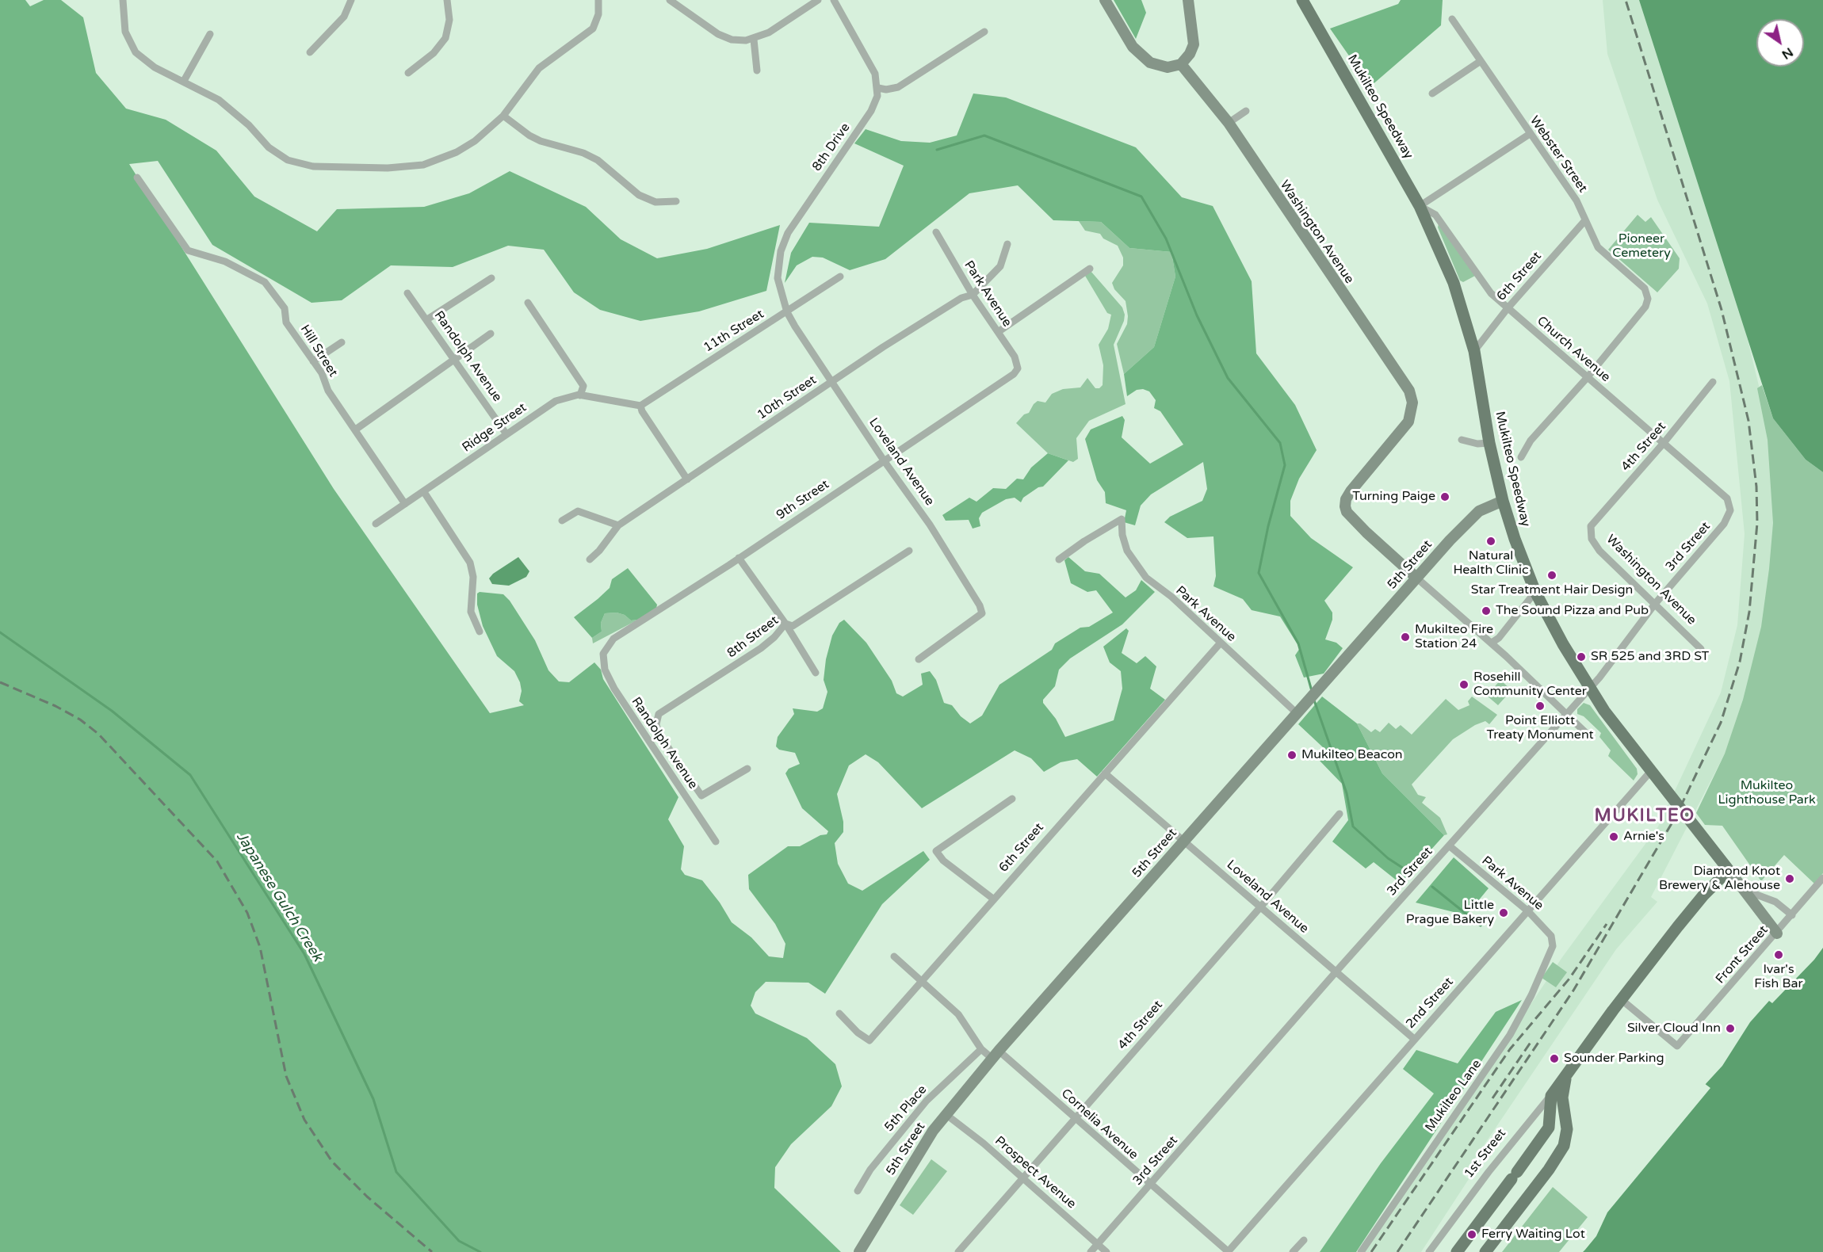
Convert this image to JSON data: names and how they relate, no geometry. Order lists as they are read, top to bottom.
{
  "streets": {
    "main road": [
      "Mukilteo Speedway",
      "Washington Avenue",
      "5th Street",
      "1st Street"
    ],
    "street": [
      "8th Drive",
      "Webster Street",
      "6th Street",
      "Park Avenue",
      "11th Street",
      "Church Avenue",
      "Hill Street",
      "Randolph Avenue",
      "10th Street",
      "Ridge Street",
      "4th Street",
      "Loveland Avenue",
      "9th Street",
      "3rd Street",
      "8th Street",
      "Front Street",
      "2nd Street",
      "Mukilteo Lane",
      "5th Place",
      "Cornelia Avenue",
      "Prospect Avenue"
    ]
  },
  "crossings": [
    ["Mukilteo Speedway", "6th Street"],
    ["Mukilteo Speedway", "Church Avenue"],
    ["Mukilteo Speedway", "3rd Street"],
    ["Mukilteo Speedway", "5th Street"],
    ["Mukilteo Speedway", "Front Street"],
    ["Mukilteo Speedway", "2nd Street"],
    ["Mukilteo Speedway", "1st Street"],
    ["8th Drive", "11th Street"],
    ["8th Drive", "Loveland Avenue"],
    ["Webster Street", "6th Street"],
    ["Webster Street", "Church Avenue"],
    ["Washington Avenue", "4th Street"],
    ["Washington Avenue", "3rd Street"],
    ["Washington Avenue", "5th Street"],
    ["6th Street", "Park Avenue"],
    ["6th Street", "Church Avenue"],
    ["6th Street", "Loveland Avenue"],
    ["6th Street", "Cornelia Avenue"],
    ["Park Avenue", "10th Street"],
    ["Park Avenue", "9th Street"],
    ["Park Avenue", "3rd Street"],
    ["Park Avenue", "5th Street"],
    ["Park Avenue", "2nd Street"],
    ["Park Avenue", "Mukilteo Lane"],
    ["11th Street", "Ridge Street"],
    ["11th Street", "Loveland Avenue"],
    ["Church Avenue", "4th Street"],
    ["Church Avenue", "3rd Street"],
    ["Hill Street", "Ridge Street"],
    ["Randolph Avenue", "Ridge Street"],
    ["Randolph Avenue", "9th Street"],
    ["Randolph Avenue", "8th Street"],
    ["10th Street", "Loveland Avenue"],
    ["4th Street", "Loveland Avenue"],
    ["4th Street", "Cornelia Avenue"],
    ["4th Street", "Prospect Avenue"],
    ["Loveland Avenue", "9th Street"],
    ["Loveland Avenue", "3rd Street"],
    ["Loveland Avenue", "5th Street"],
    ["Loveland Avenue", "2nd Street"],
    ["3rd Street", "Cornelia Avenue"],
    ["3rd Street", "Prospect Avenue"],
    ["5th Street", "Cornelia Avenue"],
    ["5th Street", "Prospect Avenue"],
    ["Front Street", "1st Street"],
    ["2nd Street", "Cornelia Avenue"],
    ["5th Place", "Cornelia Avenue"]
  ],
  "districts": ["MUKILTEO"],
  "water": ["Japanese Gulch Creek"],
  "parks": ["Pioneer Cemetery", "Mukilteo Lighthouse Park"],
  "places": [
    "Turning Paige",
    "Natural Health Clinic",
    "Star Treatment Hair Design",
    "The Sound Pizza and Pub",
    "Mukilteo Fire Station 24",
    "SR 525 and 3RD ST",
    "Rosehill Community Center",
    "Point Elliott Treaty Monument",
    "Mukilteo Beacon",
    "Arnie's",
    "Diamond Knot Brewery & Alehouse",
    "Little Prague Bakery",
    "Ivar's Fish Bar",
    "Silver Cloud Inn",
    "Sounder Parking",
    "Ferry Waiting Lot"
  ],
  "north": "bottom right"
}
